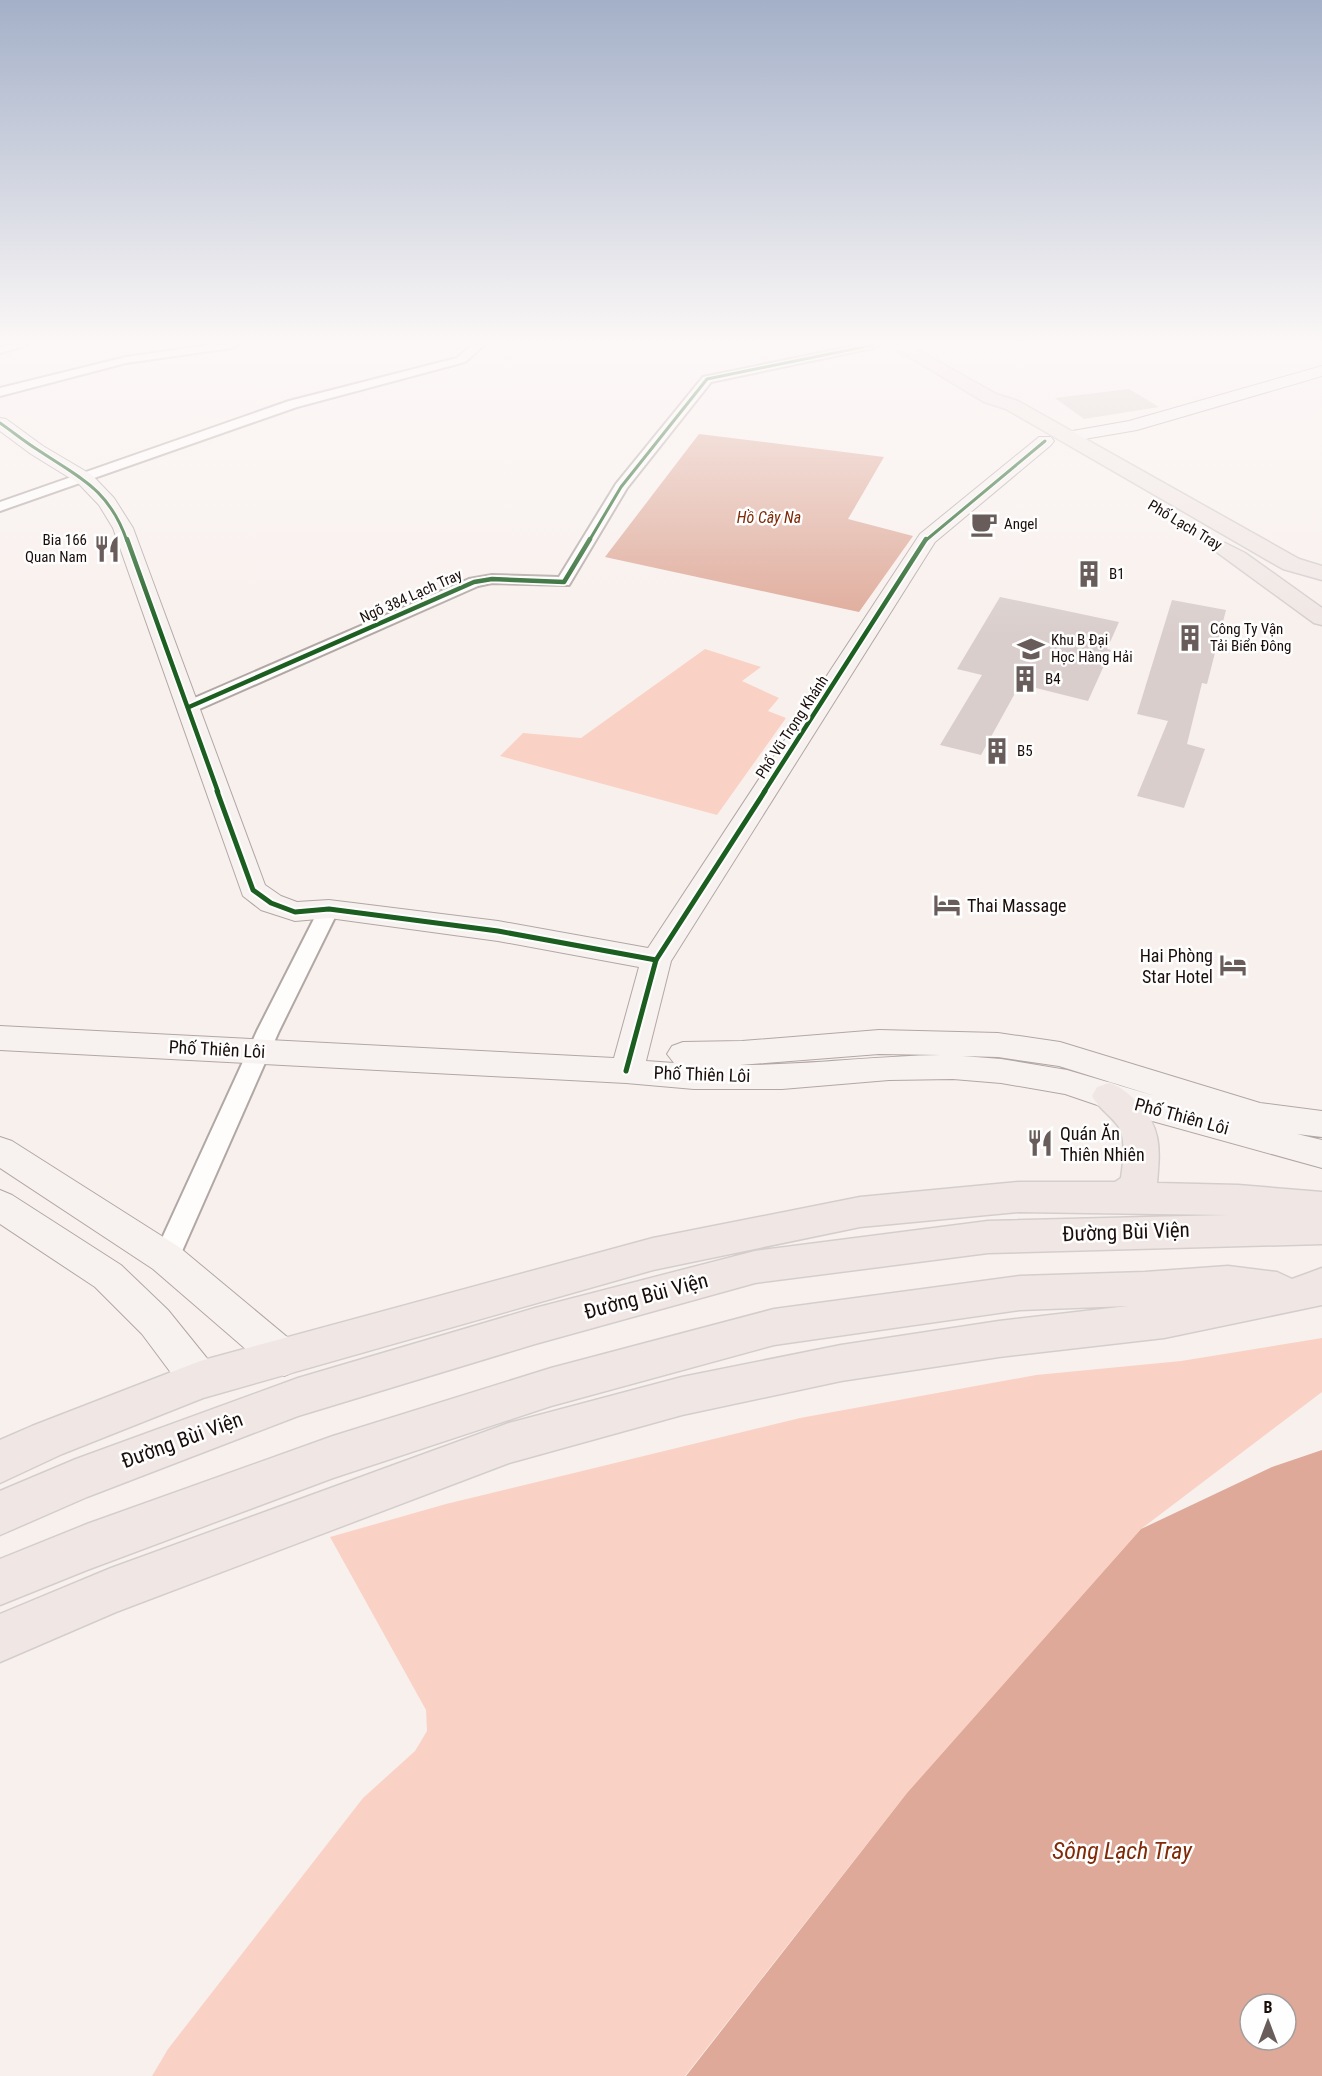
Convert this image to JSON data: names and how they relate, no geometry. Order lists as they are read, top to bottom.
{
  "streets": {
    "main road": ["Phố Lạch Tray", "Đường Bùi Viện"],
    "street": ["Ngõ 384 Lạch Tray", "Phố Vũ Trọng Khánh", "Phố Thiên Lôi"]
  },
  "crossings": [
    ["Phố Vũ Trọng Khánh", "Phố Thiên Lôi"]
  ],
  "water": ["Hồ Cây Na", "Sông Lạch Tray"],
  "places": {
    "cafe": ["Angel"],
    "restaurant": ["Bia 166 Quan Nam", "Quán Ăn Thiên Nhiên"],
    "building": [
      "B1",
      "Công Ty Vận Tải Biển Đông",
      "B4",
      "B5"
    ],
    "school or university": ["Khu B Đại Học Hàng Hải"],
    "hotel": ["Thai Massage", "Hai Phòng Star Hotel"]
  },
  "north": "top"
}
